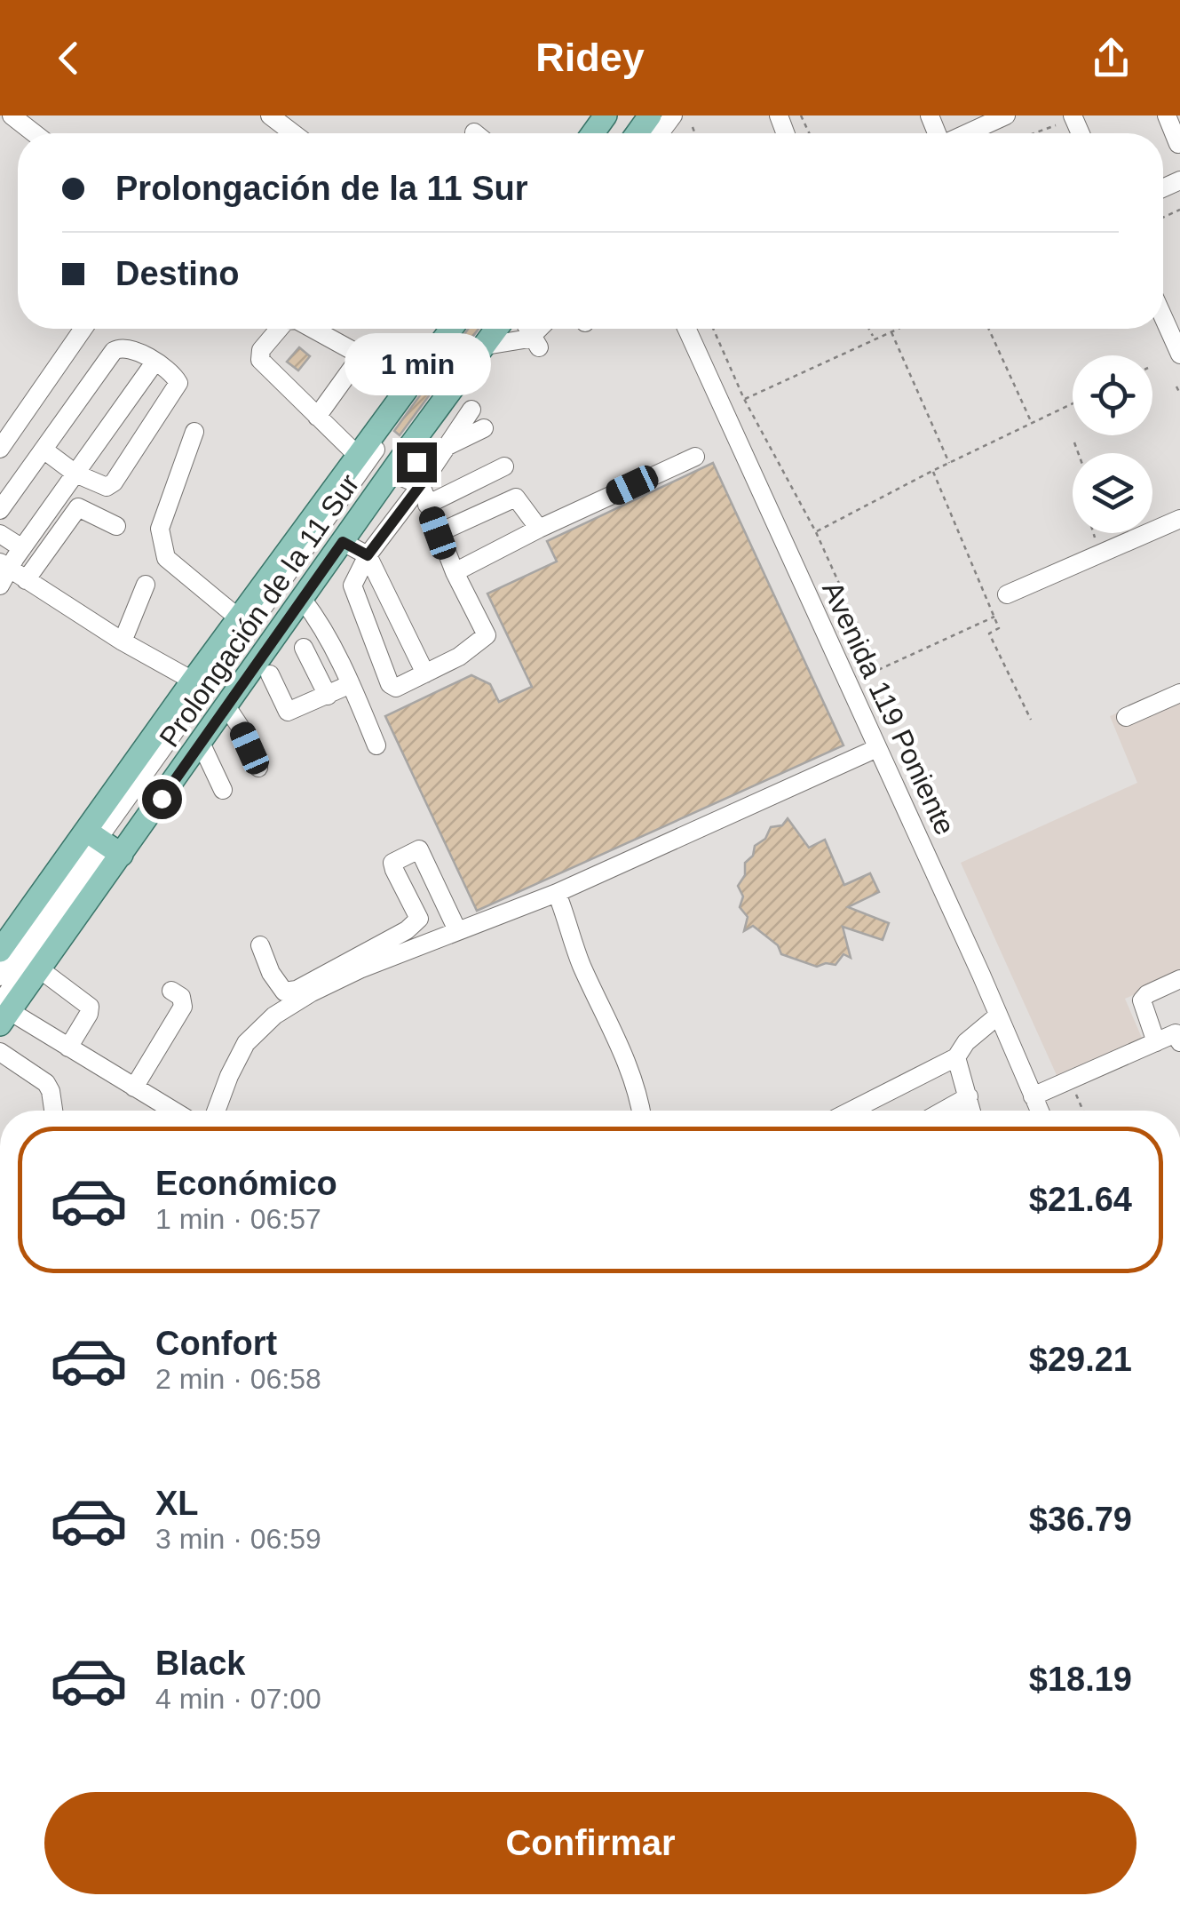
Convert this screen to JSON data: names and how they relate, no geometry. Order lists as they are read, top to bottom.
{
  "streets": {
    "main road": ["Prolongación de la 11 Sur"],
    "street": ["Avenida 119 Poniente"]
  },
  "page": {
    "header": "Ridey",
    "banner": ["Prolongación de la 11 Sur", "Destino"],
    "bubble": "1 min",
    "list": [
      {
        "name": "Económico",
        "note": "1 min · 06:57",
        "value": "$21.64"
      },
      {
        "name": "Confort",
        "note": "2 min · 06:58",
        "value": "$29.21"
      },
      {
        "name": "XL",
        "note": "3 min · 06:59",
        "value": "$36.79"
      },
      {
        "name": "Black",
        "note": "4 min · 07:00",
        "value": "$18.19"
      }
    ],
    "buttons": "Confirmar"
  }
}
